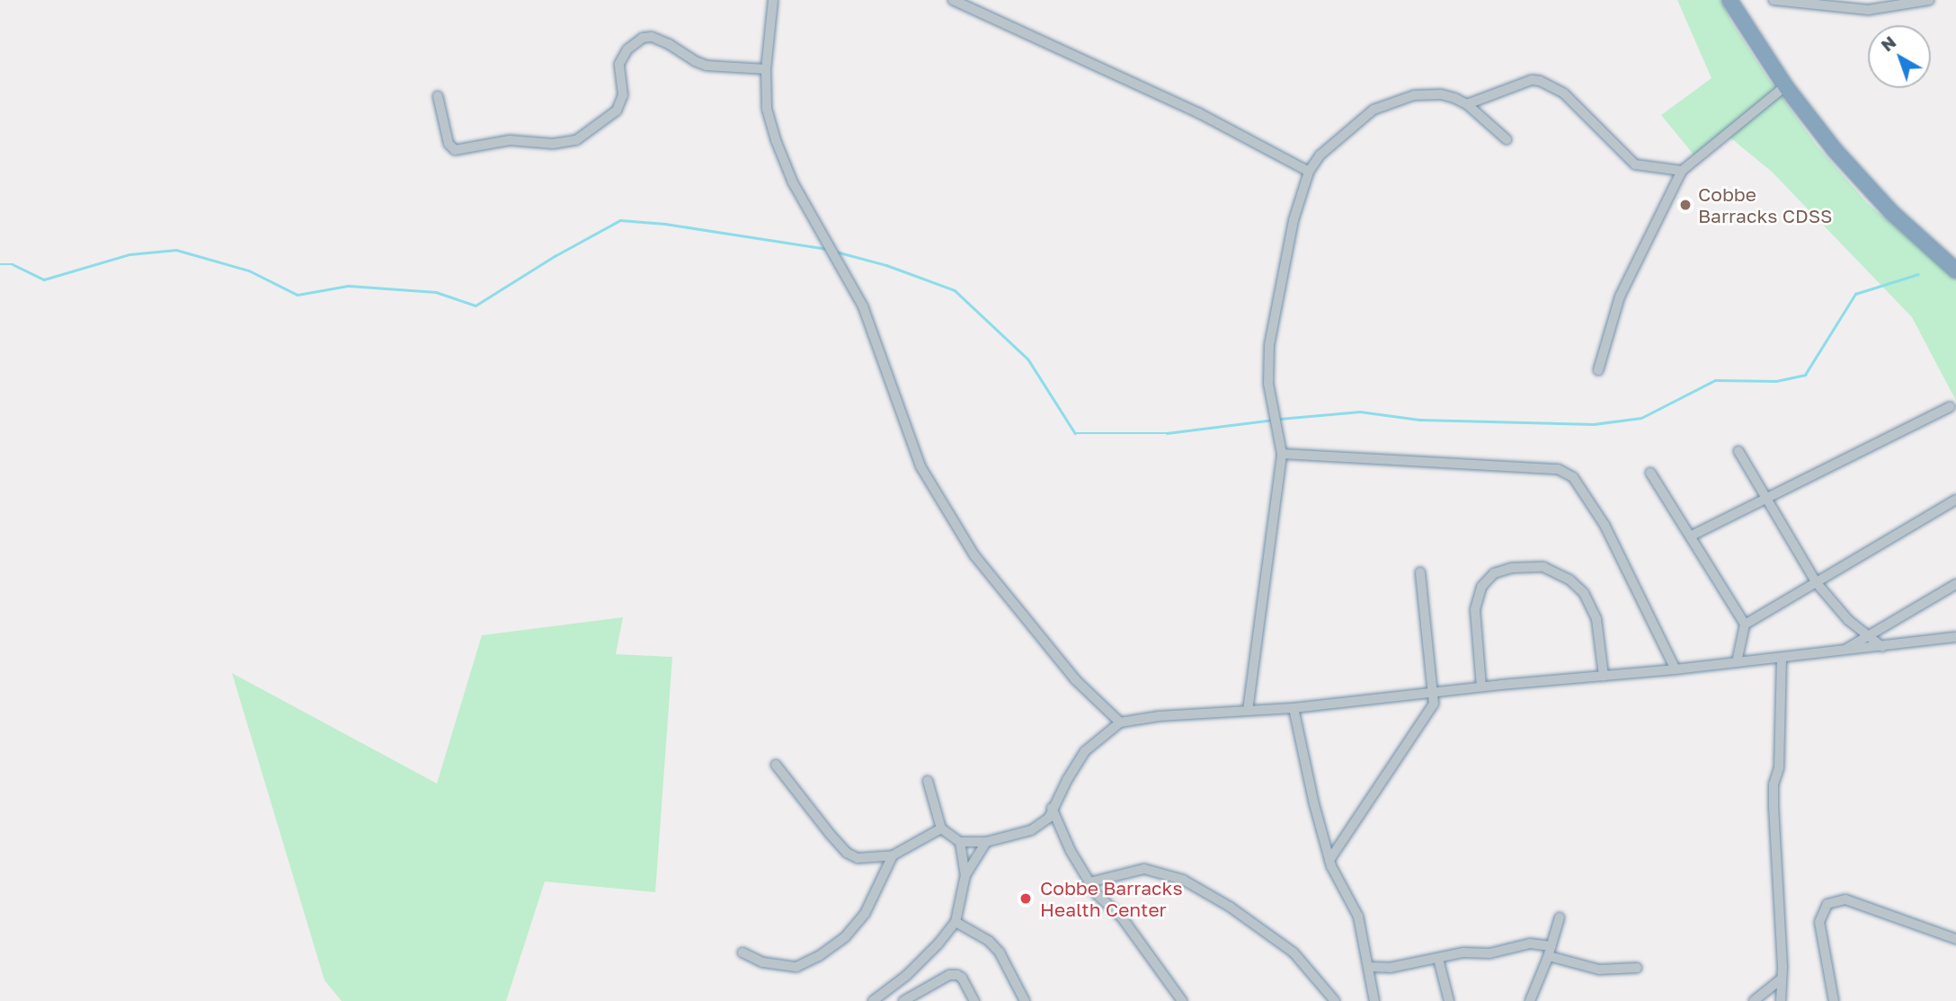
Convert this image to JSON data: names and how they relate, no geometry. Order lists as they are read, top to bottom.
{
  "places": ["Cobbe Barracks CDSS", "Cobbe Barracks Health Center"],
  "north": "top left"
}
